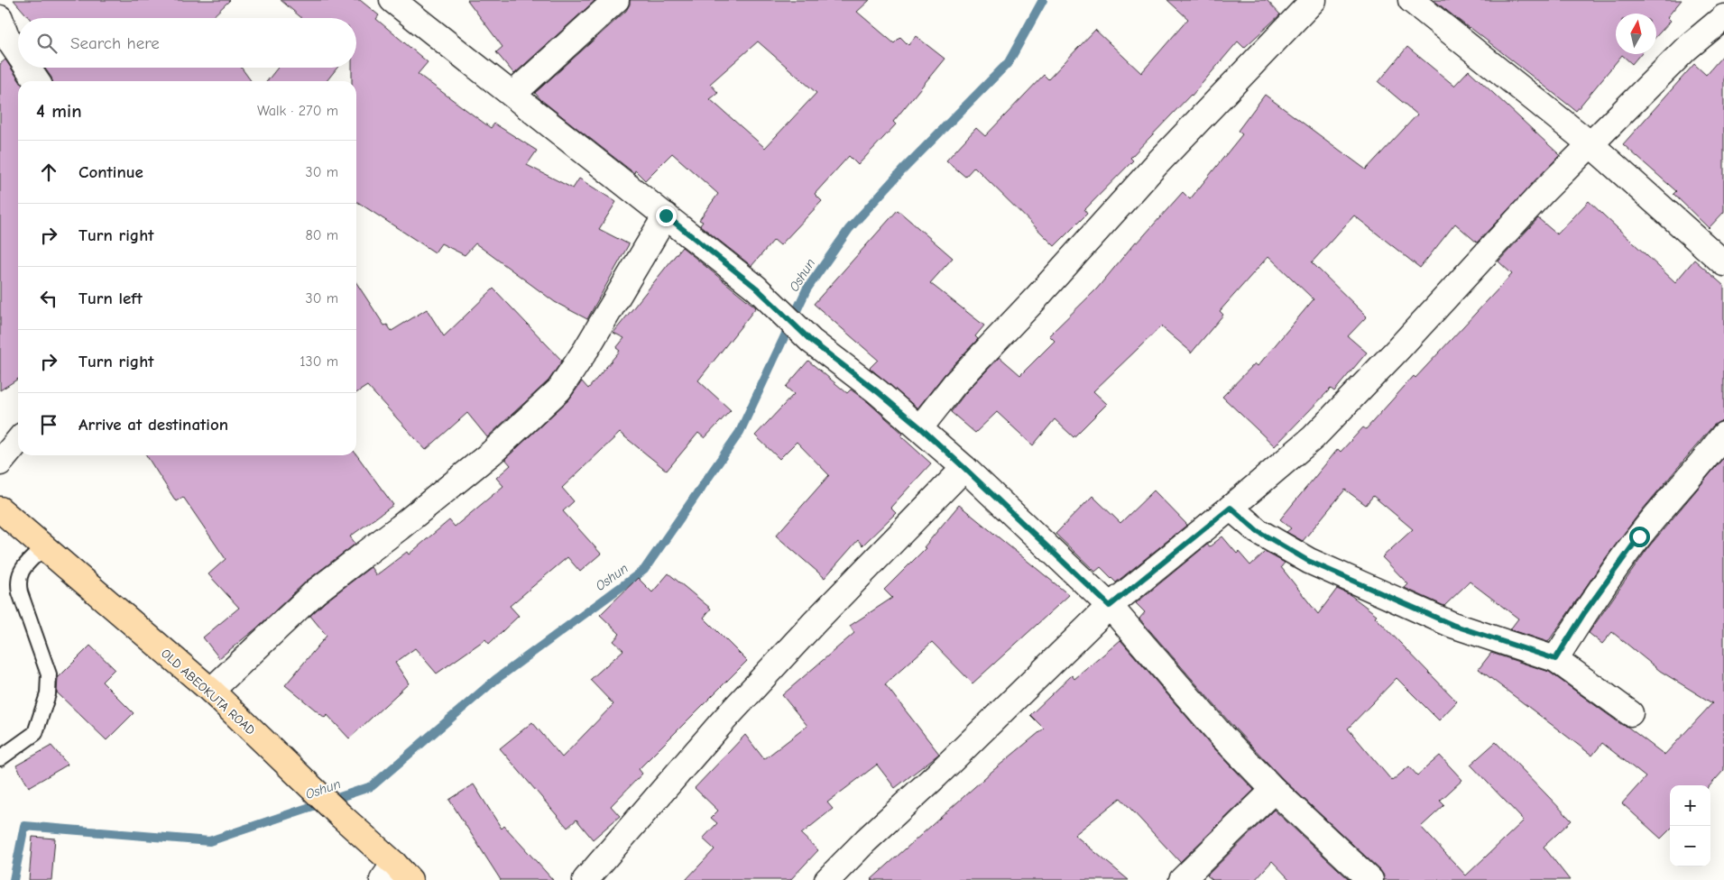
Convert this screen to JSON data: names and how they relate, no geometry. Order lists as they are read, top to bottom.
{
  "streets": {
    "highway": ["OLD ABEOKUTA ROAD"]
  },
  "water": ["Oshun"],
  "north": "top",
  "page": {
    "search": "Search here",
    "heading": ["4 min", "Walk · 270 m"],
    "list": [
      ["Continue", "30 m"],
      ["Turn right", "80 m"],
      ["Turn left", "30 m"],
      ["Turn right", "130 m"],
      "Arrive at destination"
    ],
    "map_buttons": ["+", "−"]
  }
}
